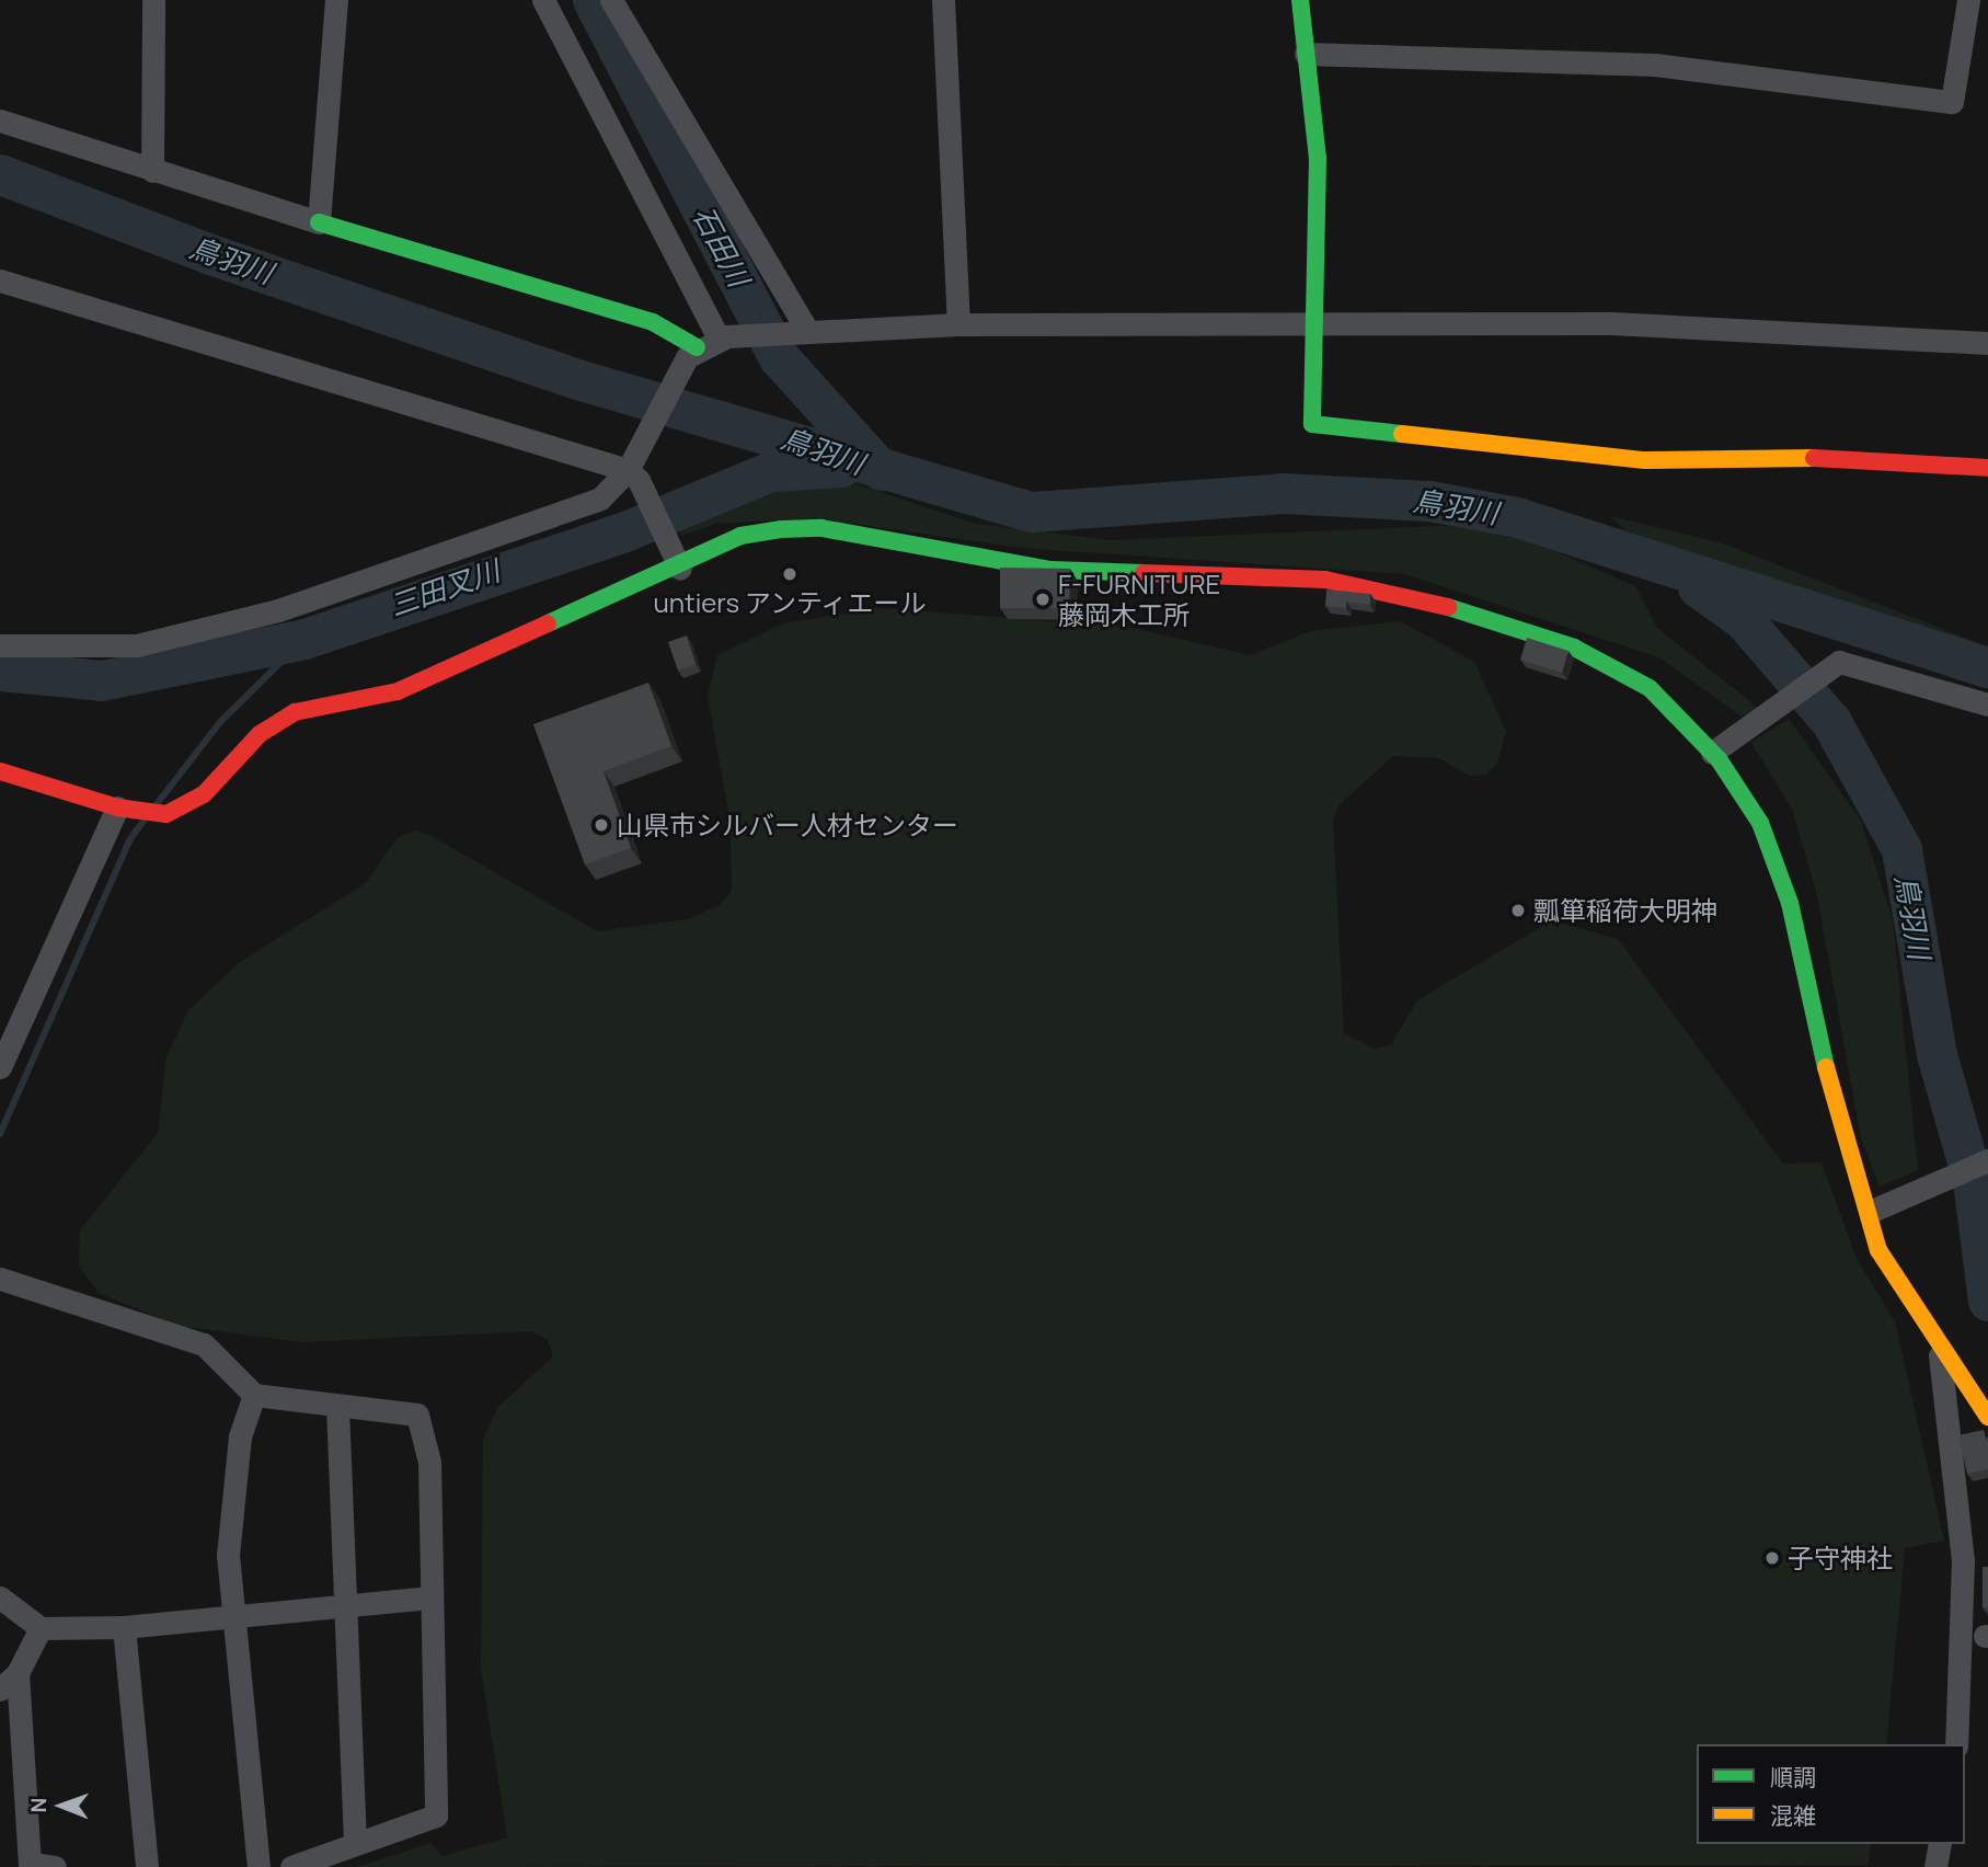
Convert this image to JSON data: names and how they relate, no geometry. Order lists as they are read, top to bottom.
{
  "water": ["石田川", "鳥羽川", "三田叉川"],
  "places": [
    "untiers アンティエール",
    "F-FURNITURE 藤岡木工所",
    "山県市シルバー人材センター",
    "瓢箪稲荷大明神",
    "子守神社"
  ],
  "legend": ["順調", "混雑"],
  "north": "left"
}
